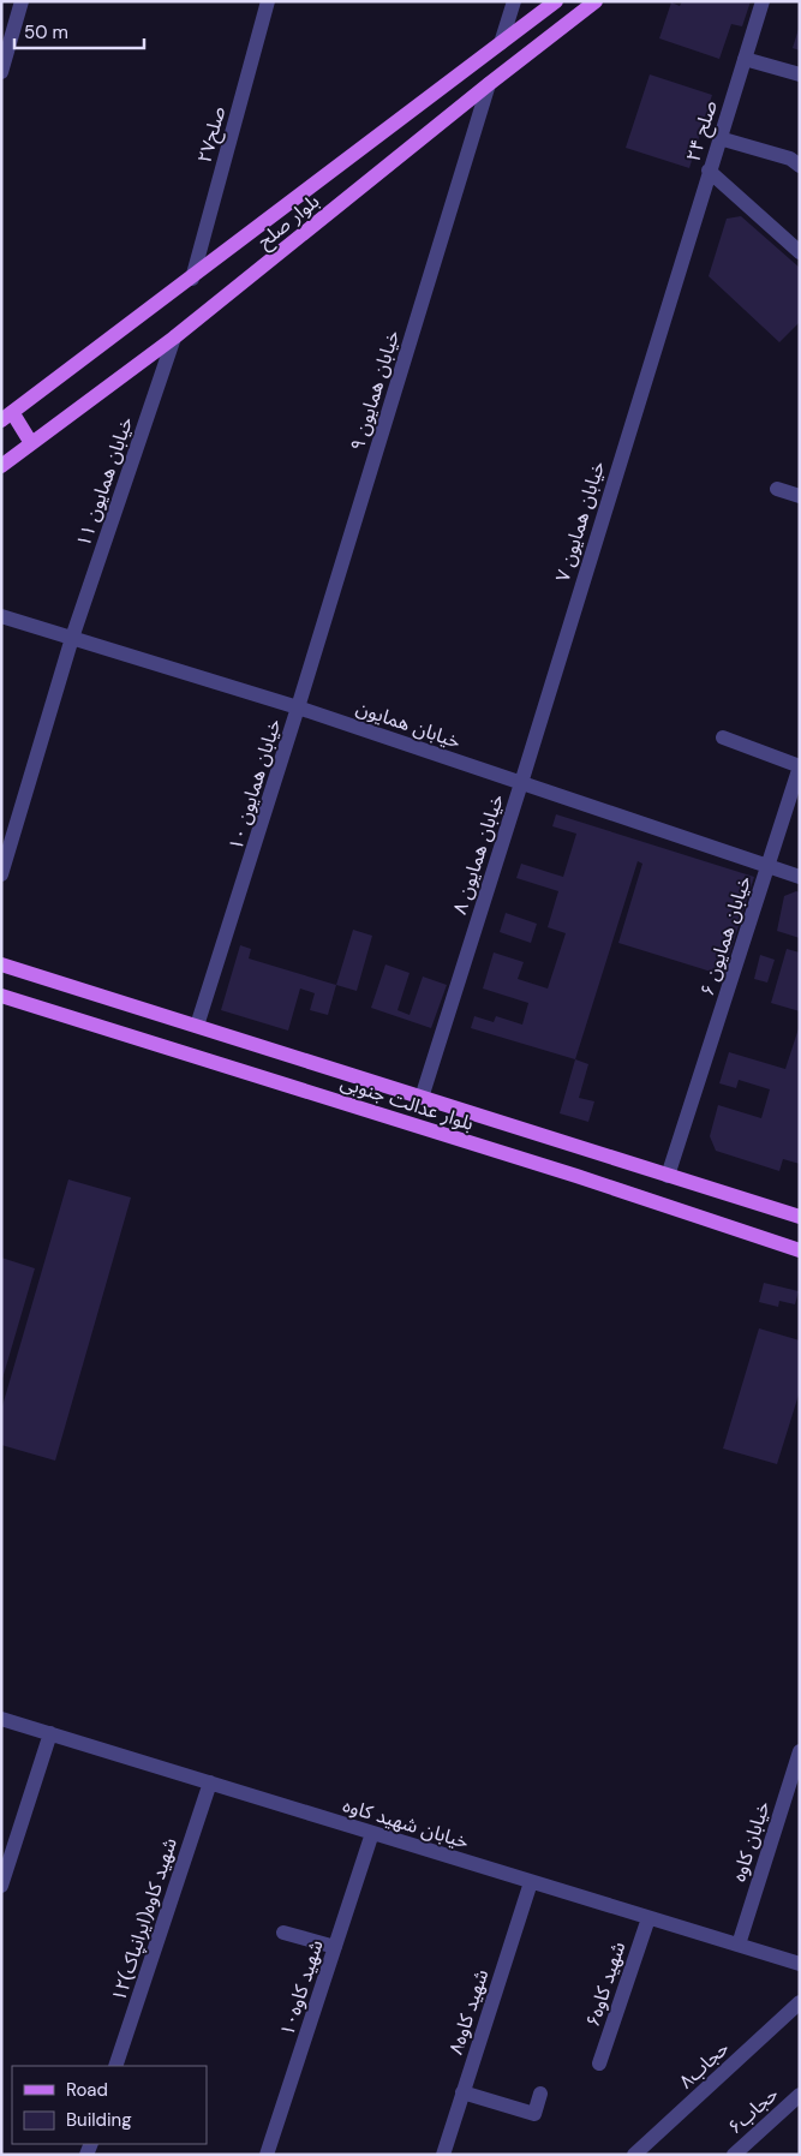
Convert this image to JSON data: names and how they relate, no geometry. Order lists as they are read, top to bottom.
{
  "streets": {
    "main road": ["بلوار صلح", "بلوار عدالت جنوبی"],
    "street": [
      "صلح ۲۴",
      "صلح۲۷",
      "خیابان همایون ۹",
      "خیابان همایون ۱۱",
      "خیابان همایون ۷",
      "خیابان همایون",
      "خیابان همایون ۱۰",
      "خیابان همایون ۸",
      "خیابان همایون ۶",
      "خیابان شهید کاوه",
      "خیابان کاوه",
      "۱۲شهید کاوه(ایرانپاک)",
      "شهید کاوه۶",
      "شهید کاوه۱۰",
      "شهید کاوه۸",
      "حجاب۸",
      "حجاب۶"
    ]
  },
  "crossings": [
    ["صلح ۲۴", "خیابان همایون ۷"],
    ["صلح۲۷", "بلوار صلح"],
    ["بلوار صلح", "خیابان همایون ۹"],
    ["بلوار صلح", "خیابان همایون ۱۱"],
    ["خیابان همایون ۹", "خیابان همایون"],
    ["خیابان همایون ۹", "خیابان همایون ۱۰"],
    ["خیابان همایون ۱۱", "خیابان همایون"],
    ["خیابان همایون ۷", "خیابان همایون"],
    ["خیابان همایون ۷", "خیابان همایون ۸"],
    ["خیابان همایون", "خیابان همایون ۱۰"],
    ["خیابان همایون", "خیابان همایون ۸"],
    ["خیابان همایون", "خیابان همایون ۶"],
    ["خیابان همایون ۱۰", "بلوار عدالت جنوبی"],
    ["خیابان همایون ۸", "بلوار عدالت جنوبی"],
    ["خیابان همایون ۶", "بلوار عدالت جنوبی"],
    ["خیابان شهید کاوه", "خیابان کاوه"],
    ["خیابان شهید کاوه", "۱۲شهید کاوه(ایرانپاک)"],
    ["خیابان شهید کاوه", "شهید کاوه۶"],
    ["خیابان شهید کاوه", "شهید کاوه۱۰"],
    ["خیابان شهید کاوه", "شهید کاوه۸"]
  ],
  "legend": ["Road", "Building"],
  "scale_bar": "50 m"
}
